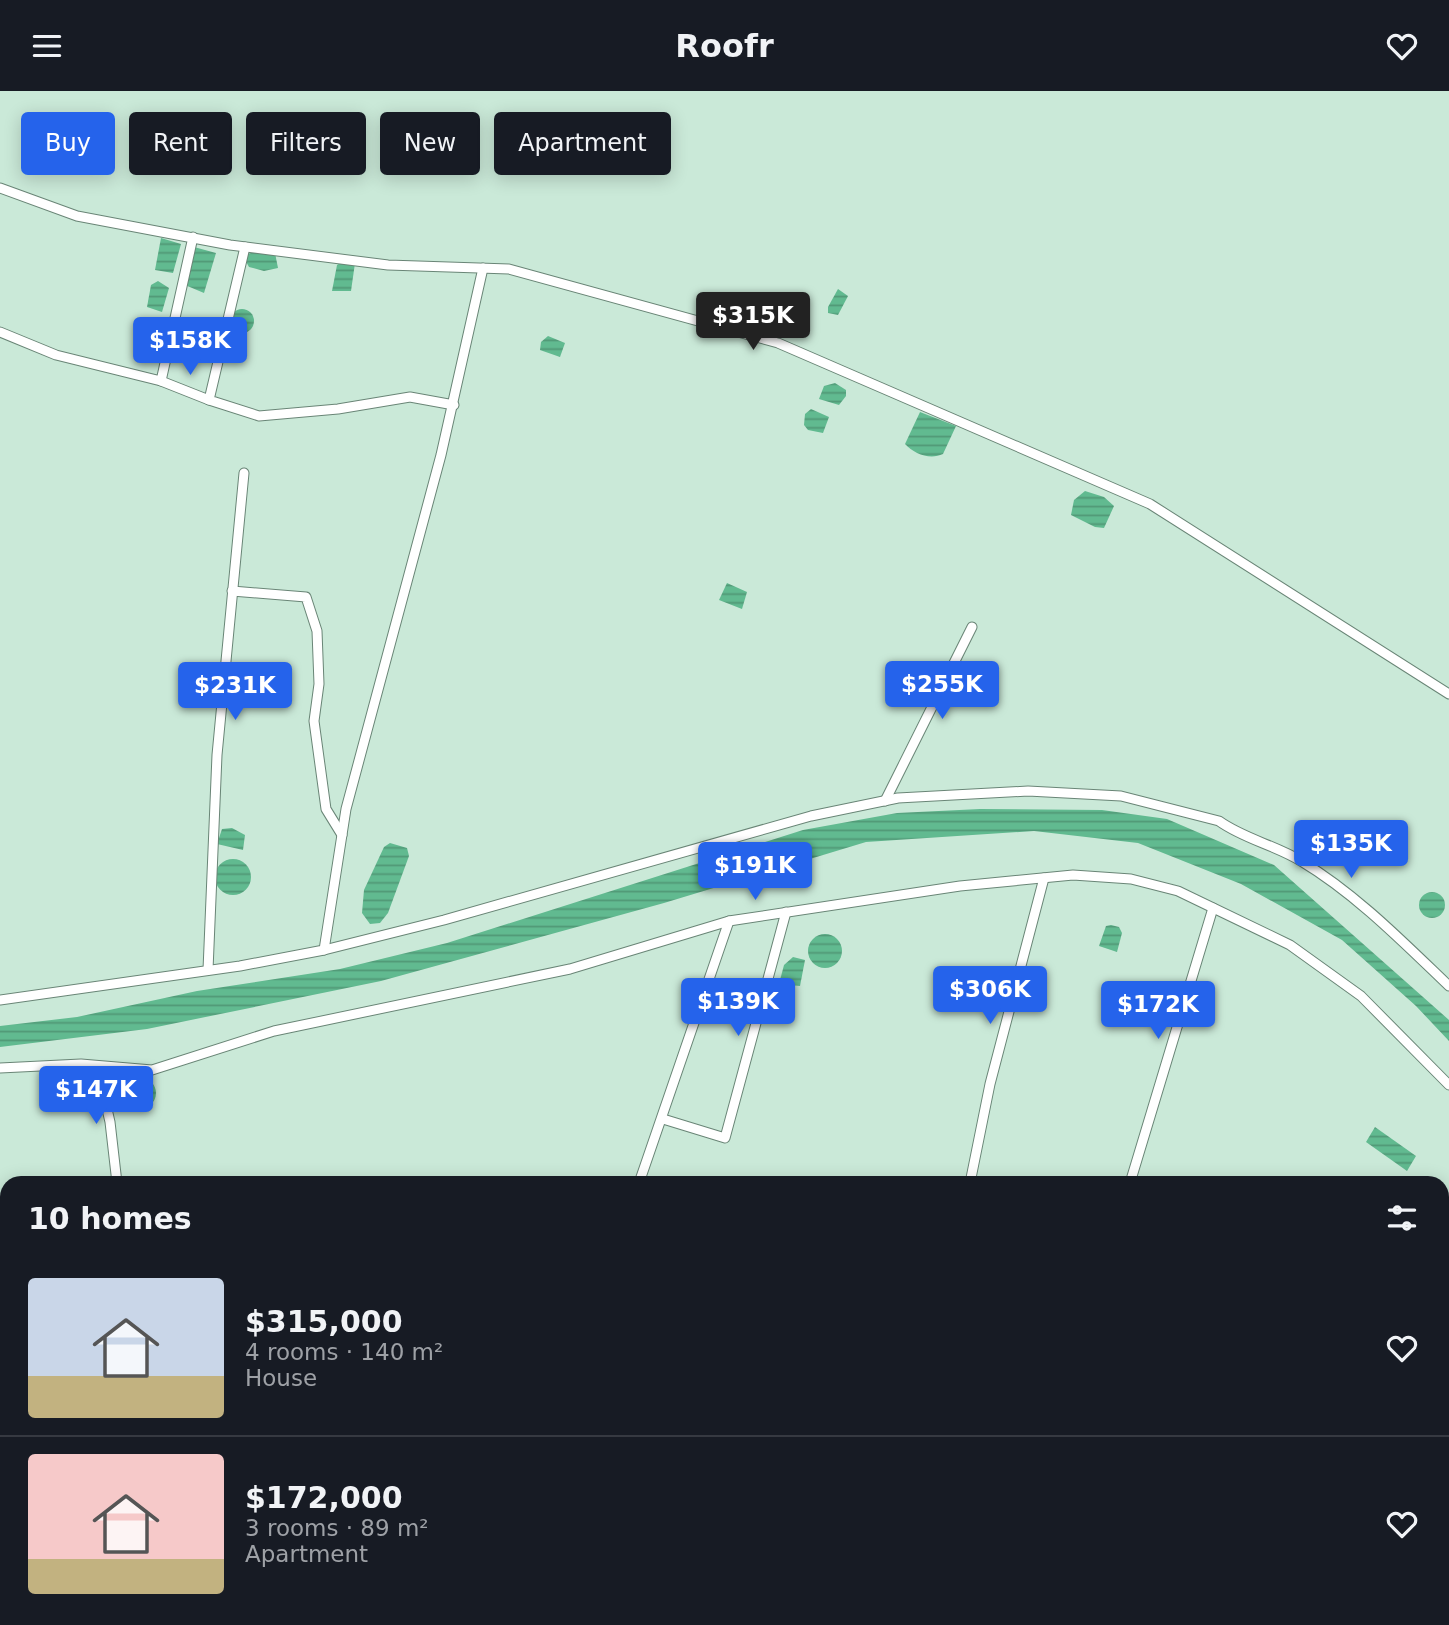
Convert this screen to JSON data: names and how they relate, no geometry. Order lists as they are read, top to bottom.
{
  "page": {
    "header": "Roofr",
    "chip": [
      "Buy",
      "Rent",
      "Filters",
      "New",
      "Apartment"
    ],
    "price": [
      "$315K",
      "$158K",
      "$255K",
      "$231K",
      "$135K",
      "$191K",
      "$306K",
      "$139K",
      "$172K",
      "$147K"
    ],
    "heading": "10 homes",
    "list": [
      {
        "name": "$315,000",
        "note": "4 rooms · 140 m² · House"
      },
      {
        "name": "$172,000",
        "note": "3 rooms · 89 m² · Apartment"
      }
    ]
  }
}
